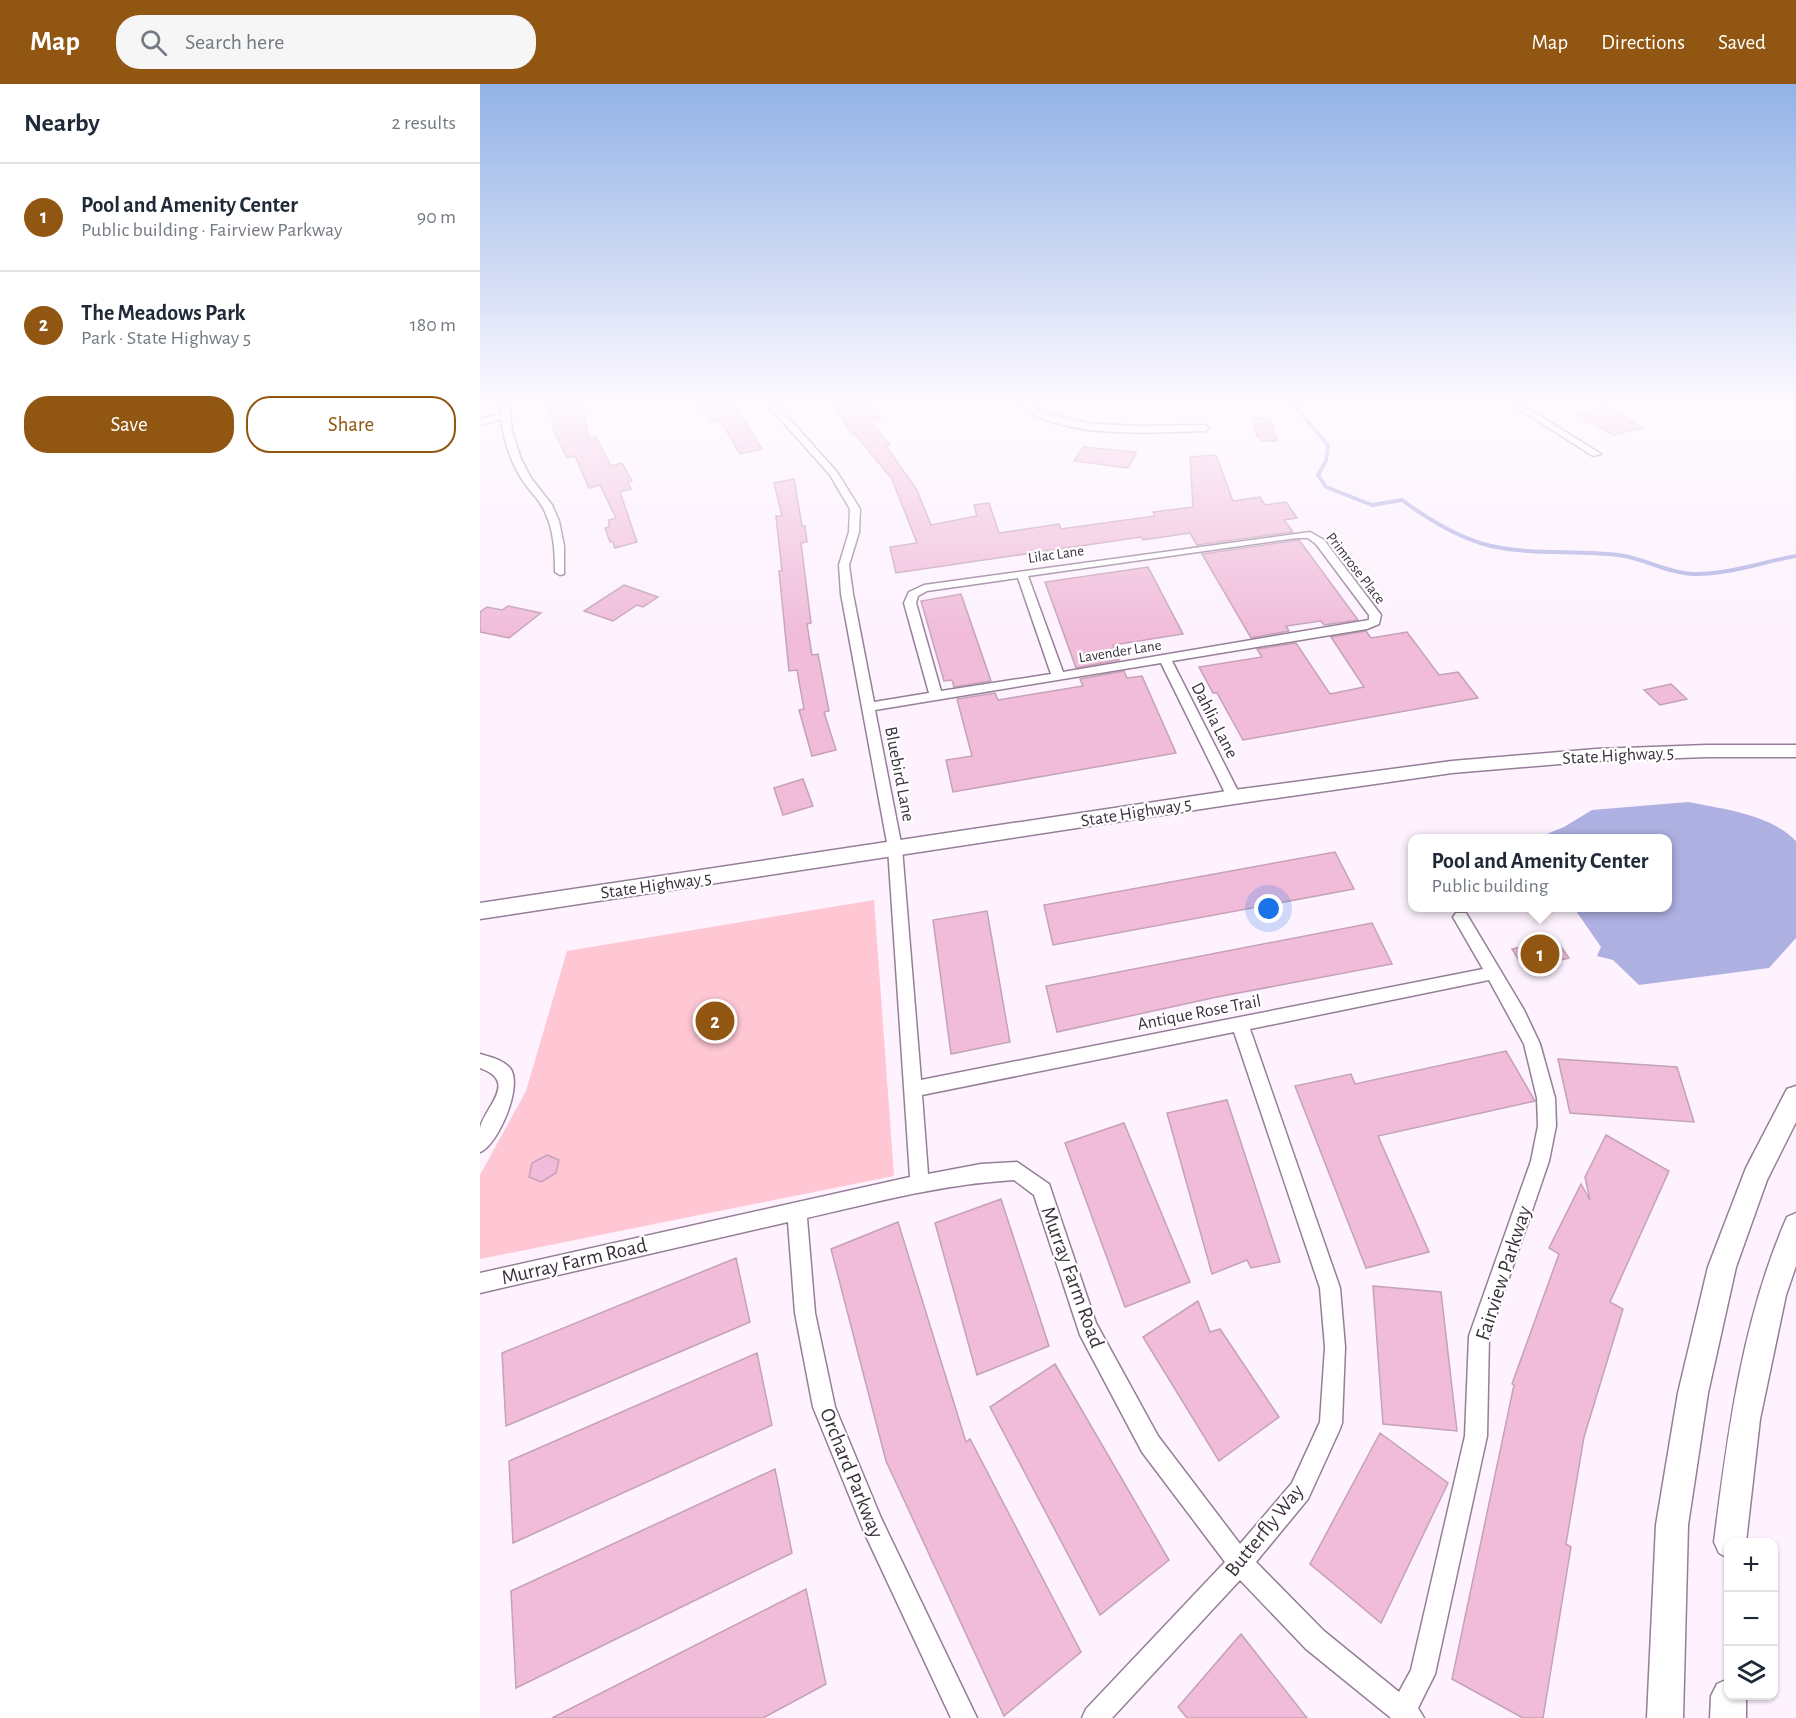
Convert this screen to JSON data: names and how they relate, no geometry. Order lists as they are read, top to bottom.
{
  "streets": {
    "main road": ["State Highway 5"],
    "street": [
      "Lilac Lane",
      "Primrose Place",
      "Lavender Lane",
      "Dahlia Lane",
      "Bluebird Lane",
      "Antique Rose Trail",
      "Murray Farm Road",
      "Fairview Parkway",
      "Orchard Parkway",
      "Butterfly Way"
    ]
  },
  "crossings": [
    ["Lilac Lane", "Primrose Place"],
    ["Lilac Lane", "Lavender Lane"],
    ["Primrose Place", "Lavender Lane"],
    ["Lavender Lane", "Dahlia Lane"],
    ["Lavender Lane", "Bluebird Lane"],
    ["Dahlia Lane", "State Highway 5"],
    ["State Highway 5", "Bluebird Lane"],
    ["Bluebird Lane", "Antique Rose Trail"],
    ["Bluebird Lane", "Murray Farm Road"],
    ["Antique Rose Trail", "Fairview Parkway"],
    ["Antique Rose Trail", "Butterfly Way"],
    ["Murray Farm Road", "Fairview Parkway"],
    ["Murray Farm Road", "Orchard Parkway"],
    ["Murray Farm Road", "Butterfly Way"]
  ],
  "page": {
    "header": "Map",
    "search": "Search here",
    "nav": ["Map", "Directions", "Saved"],
    "heading": ["Nearby", "2 results"],
    "list": [
      {
        "mark": "1",
        "name": "Pool and Amenity Center",
        "note": "Public building · Fairview Parkway",
        "value": "90 m"
      },
      {
        "mark": "2",
        "name": "The Meadows Park",
        "note": "Park · State Highway 5",
        "value": "180 m"
      }
    ],
    "buttons": ["Save", "Share"],
    "popup": ["Pool and Amenity Center", "Public building"],
    "pins": ["1", "2"],
    "map_buttons": ["+", "−"]
  }
}
